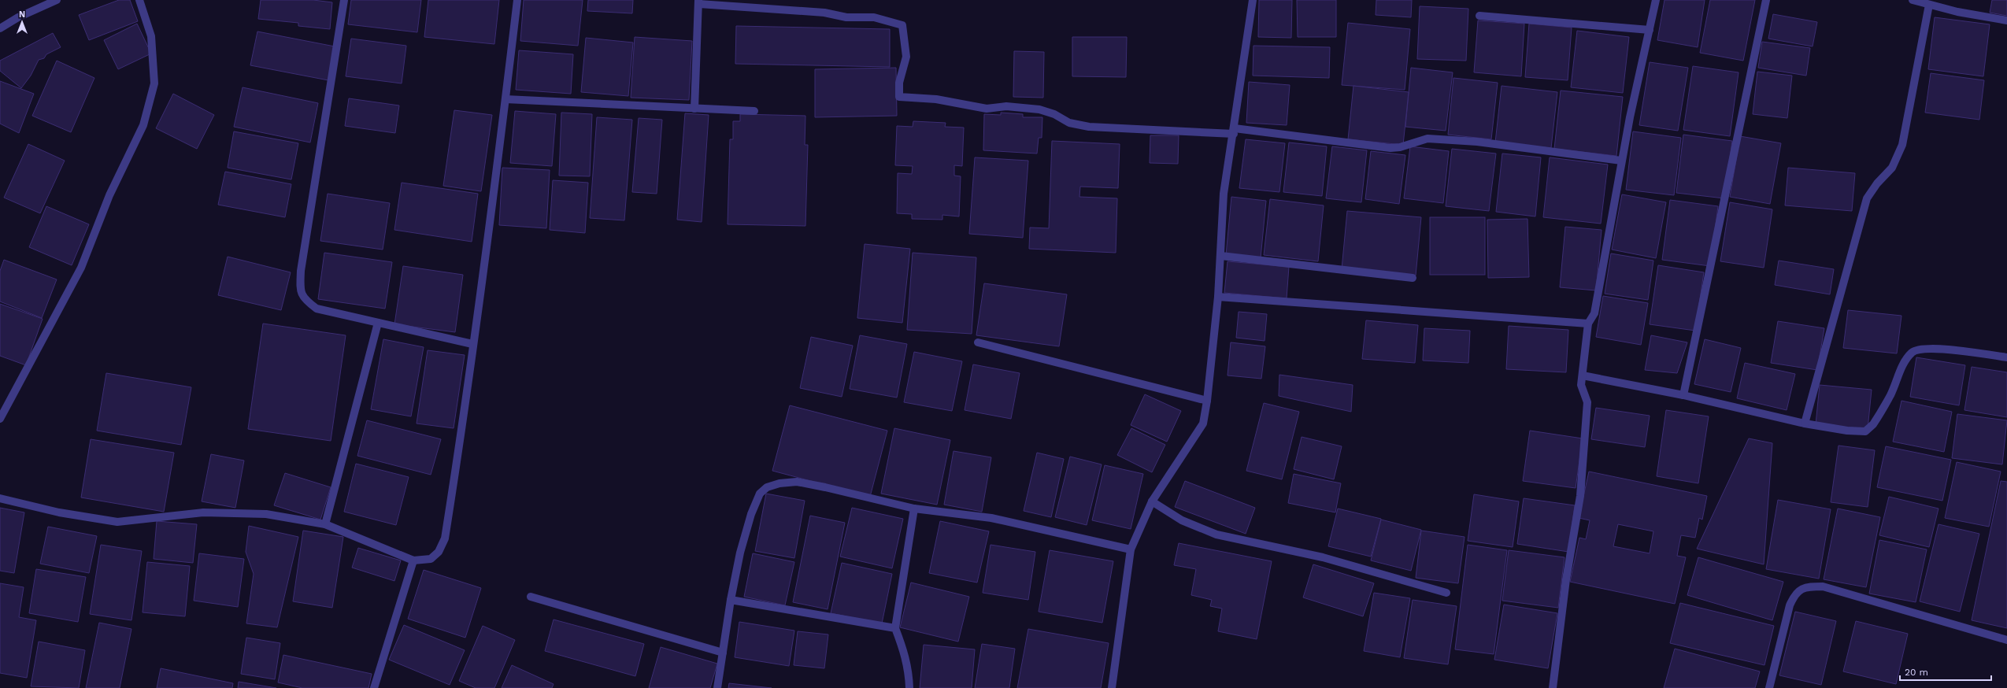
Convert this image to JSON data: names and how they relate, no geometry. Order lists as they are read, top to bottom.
{
  "scale_bar": "20 m",
  "north": "top"
}
